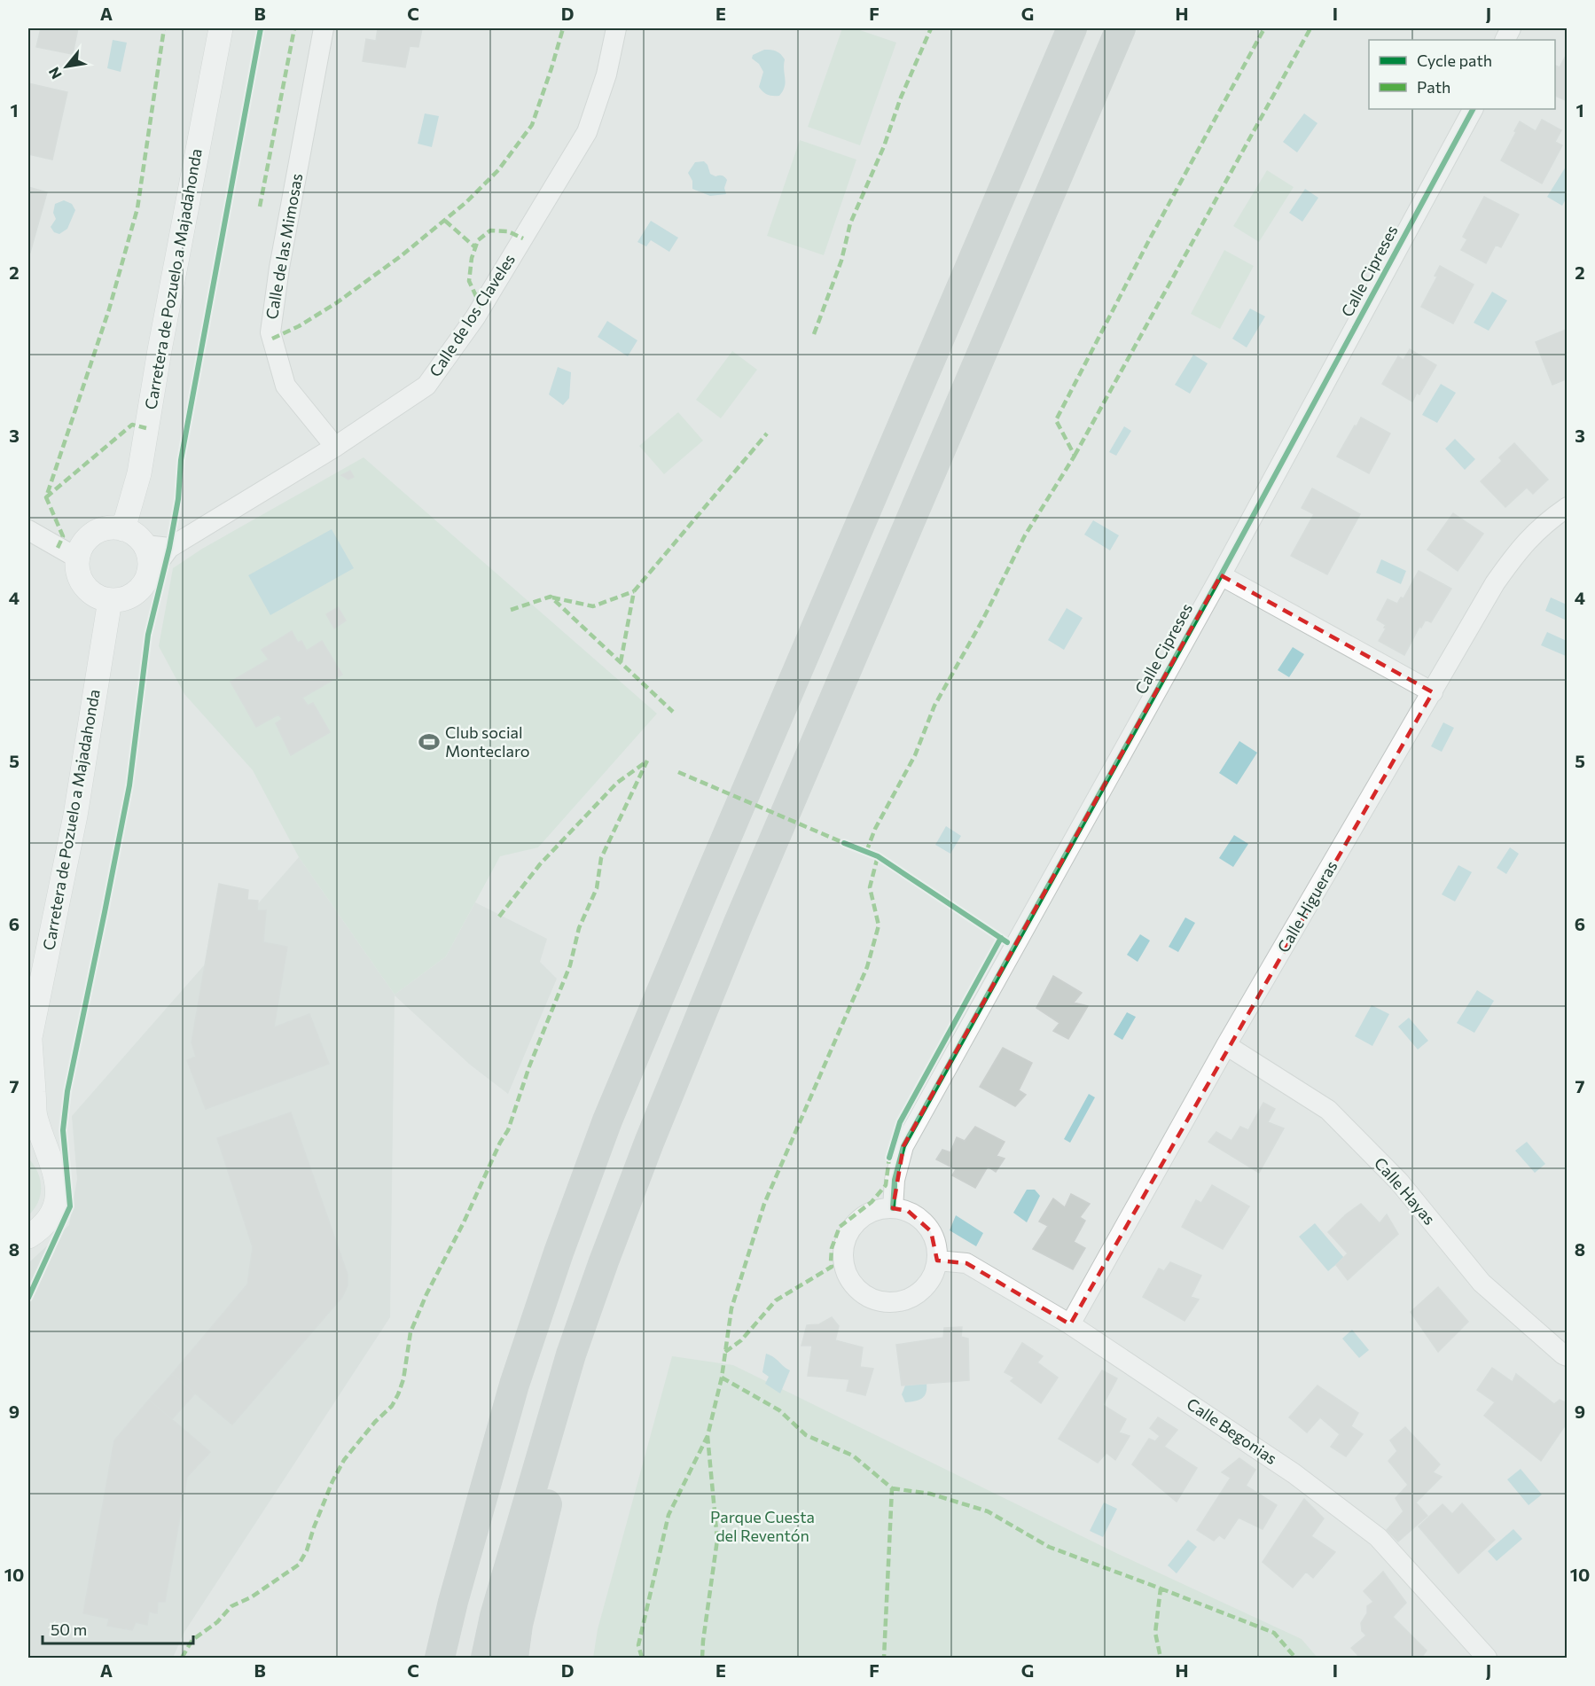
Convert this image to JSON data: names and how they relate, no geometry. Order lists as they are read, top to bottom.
{
  "streets": {
    "street": [
      "Calle de las Mimosas",
      "Calle Cipreses",
      "Carretera de Pozuelo a Majadahonda",
      "Calle de los Claveles",
      "Calle Higueras",
      "Calle Hayas",
      "Calle Begonias"
    ]
  },
  "crossings": [
    ["Calle de las Mimosas", "Calle de los Claveles"],
    ["Calle Cipreses", "Calle Begonias"],
    ["Carretera de Pozuelo a Majadahonda", "Calle de los Claveles"],
    ["Calle Higueras", "Calle Hayas"],
    ["Calle Higueras", "Calle Begonias"]
  ],
  "parks": ["Parque Cuesta del Reventón"],
  "places": {
    "sports": ["Club social Monteclaro"]
  },
  "legend": ["Cycle path", "Path"],
  "scale_bar": "50 m",
  "north": "bottom left",
  "grid": {
    "columns": [
      "A",
      "B",
      "C",
      "D",
      "E",
      "F",
      "G",
      "H",
      "I",
      "J"
    ],
    "rows": [
      "1",
      "2",
      "3",
      "4",
      "5",
      "6",
      "7",
      "8",
      "9",
      "10"
    ]
  }
}
